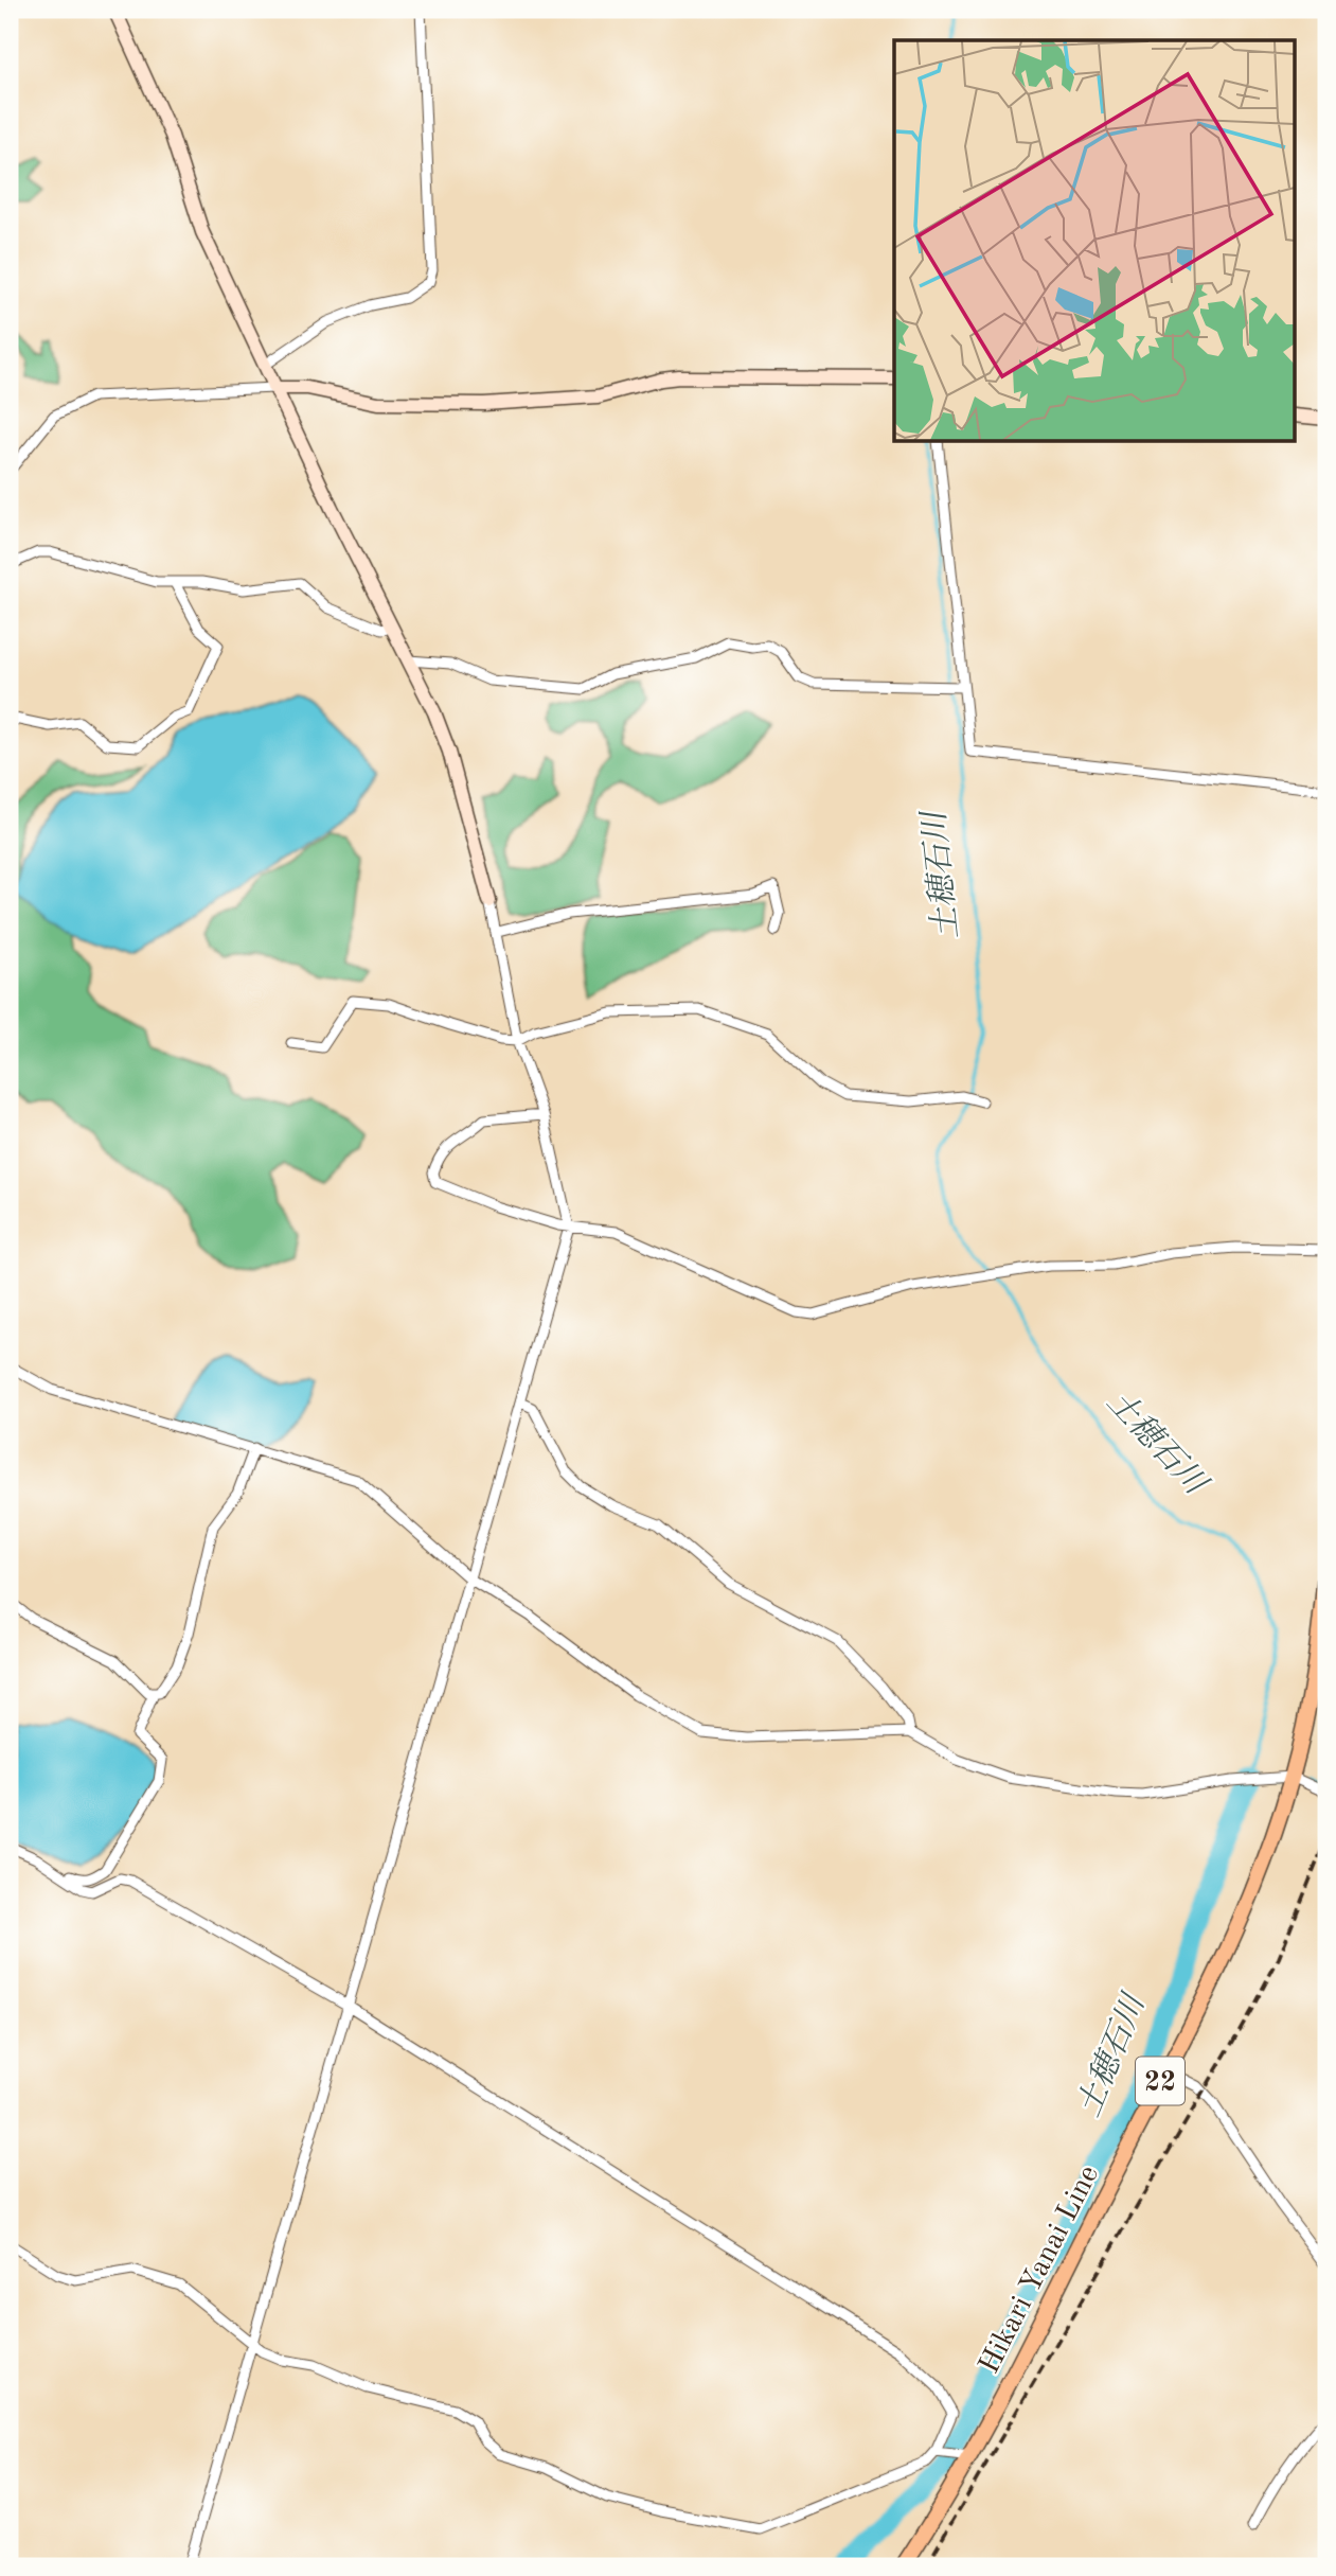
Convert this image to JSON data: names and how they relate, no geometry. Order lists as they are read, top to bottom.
{
  "streets": {
    "main road": ["22", "Hikari Yanai Line"]
  },
  "water": ["土穂石川"]
}
